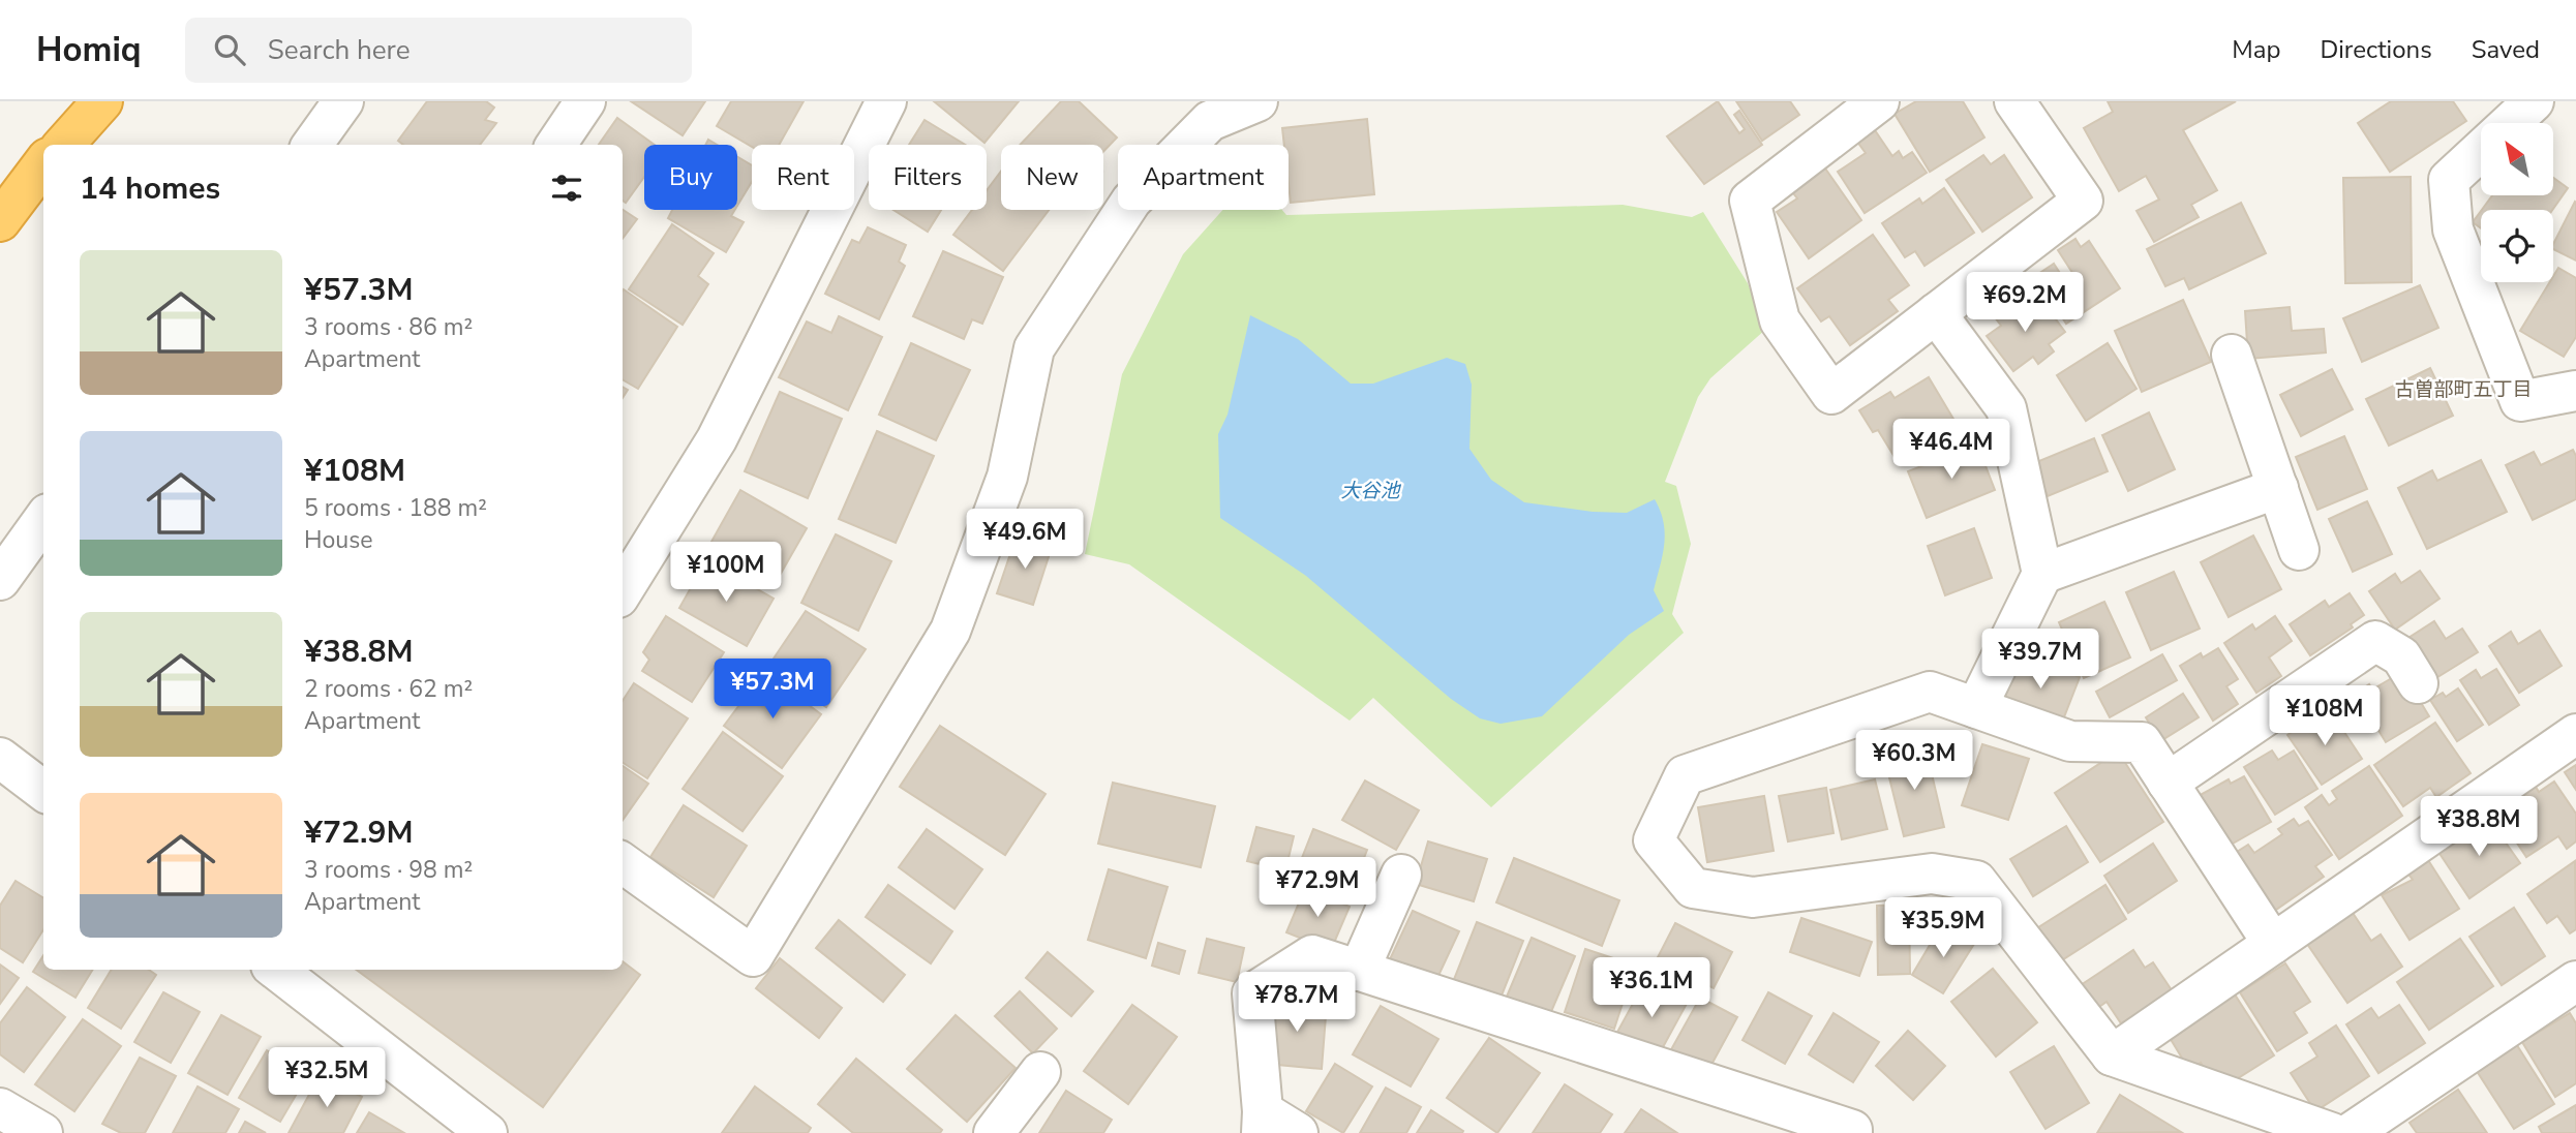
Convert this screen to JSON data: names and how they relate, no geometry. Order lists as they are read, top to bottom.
{
  "districts": ["古曽部町五丁目"],
  "water": ["大谷池"],
  "north": "top left",
  "page": {
    "header": "Homiq",
    "search": "Search here",
    "nav": ["Map", "Directions", "Saved"],
    "chip": [
      "Buy",
      "Rent",
      "Filters",
      "New",
      "Apartment"
    ],
    "heading": "14 homes",
    "list": [
      {
        "name": "¥57.3M",
        "note": "3 rooms · 86 m² · Apartment"
      },
      {
        "name": "¥108M",
        "note": "5 rooms · 188 m² · House"
      },
      {
        "name": "¥38.8M",
        "note": "2 rooms · 62 m² · Apartment"
      },
      {
        "name": "¥72.9M",
        "note": "3 rooms · 98 m² · Apartment"
      }
    ],
    "price": [
      "¥69.2M",
      "¥46.4M",
      "¥49.6M",
      "¥100M",
      "¥39.7M",
      "¥57.3M",
      "¥108M",
      "¥60.3M",
      "¥38.8M",
      "¥72.9M",
      "¥35.9M",
      "¥36.1M",
      "¥78.7M",
      "¥32.5M"
    ]
  }
}
